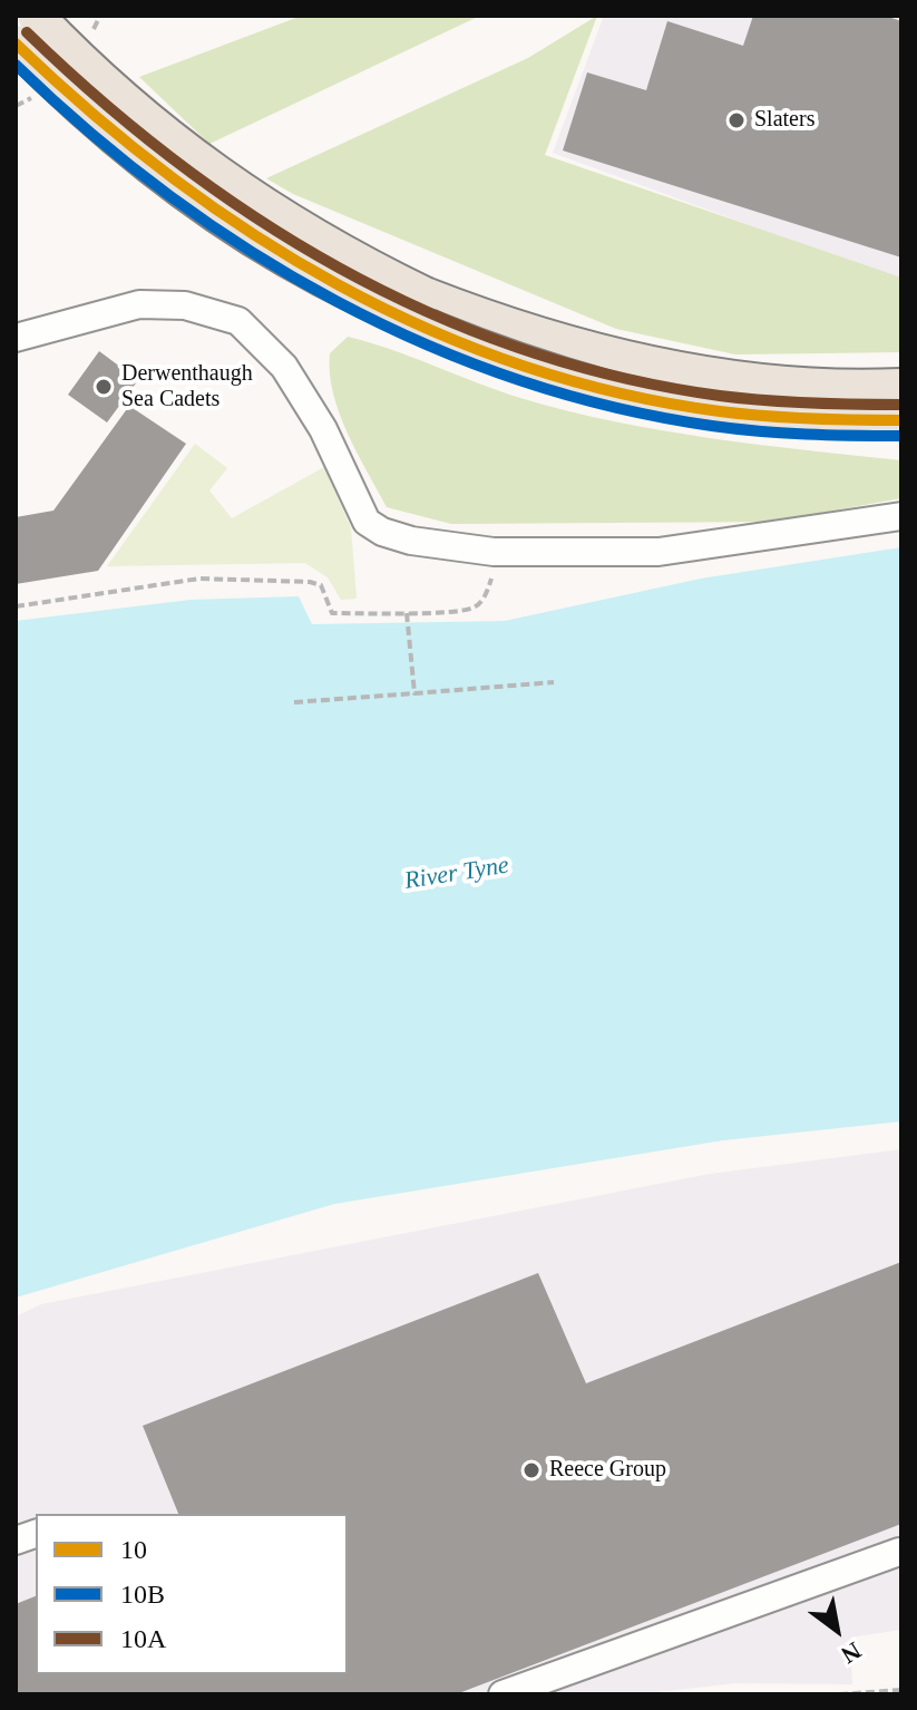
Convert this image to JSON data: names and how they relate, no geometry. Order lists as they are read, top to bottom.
{
  "water": ["River Tyne"],
  "places": ["Slaters", "Derwenthaugh Sea Cadets", "Reece Group"],
  "lines": ["transit line 10A", "transit line 10", "transit line 10B"],
  "legend": ["10", "10B", "10A"],
  "north": "bottom right"
}
